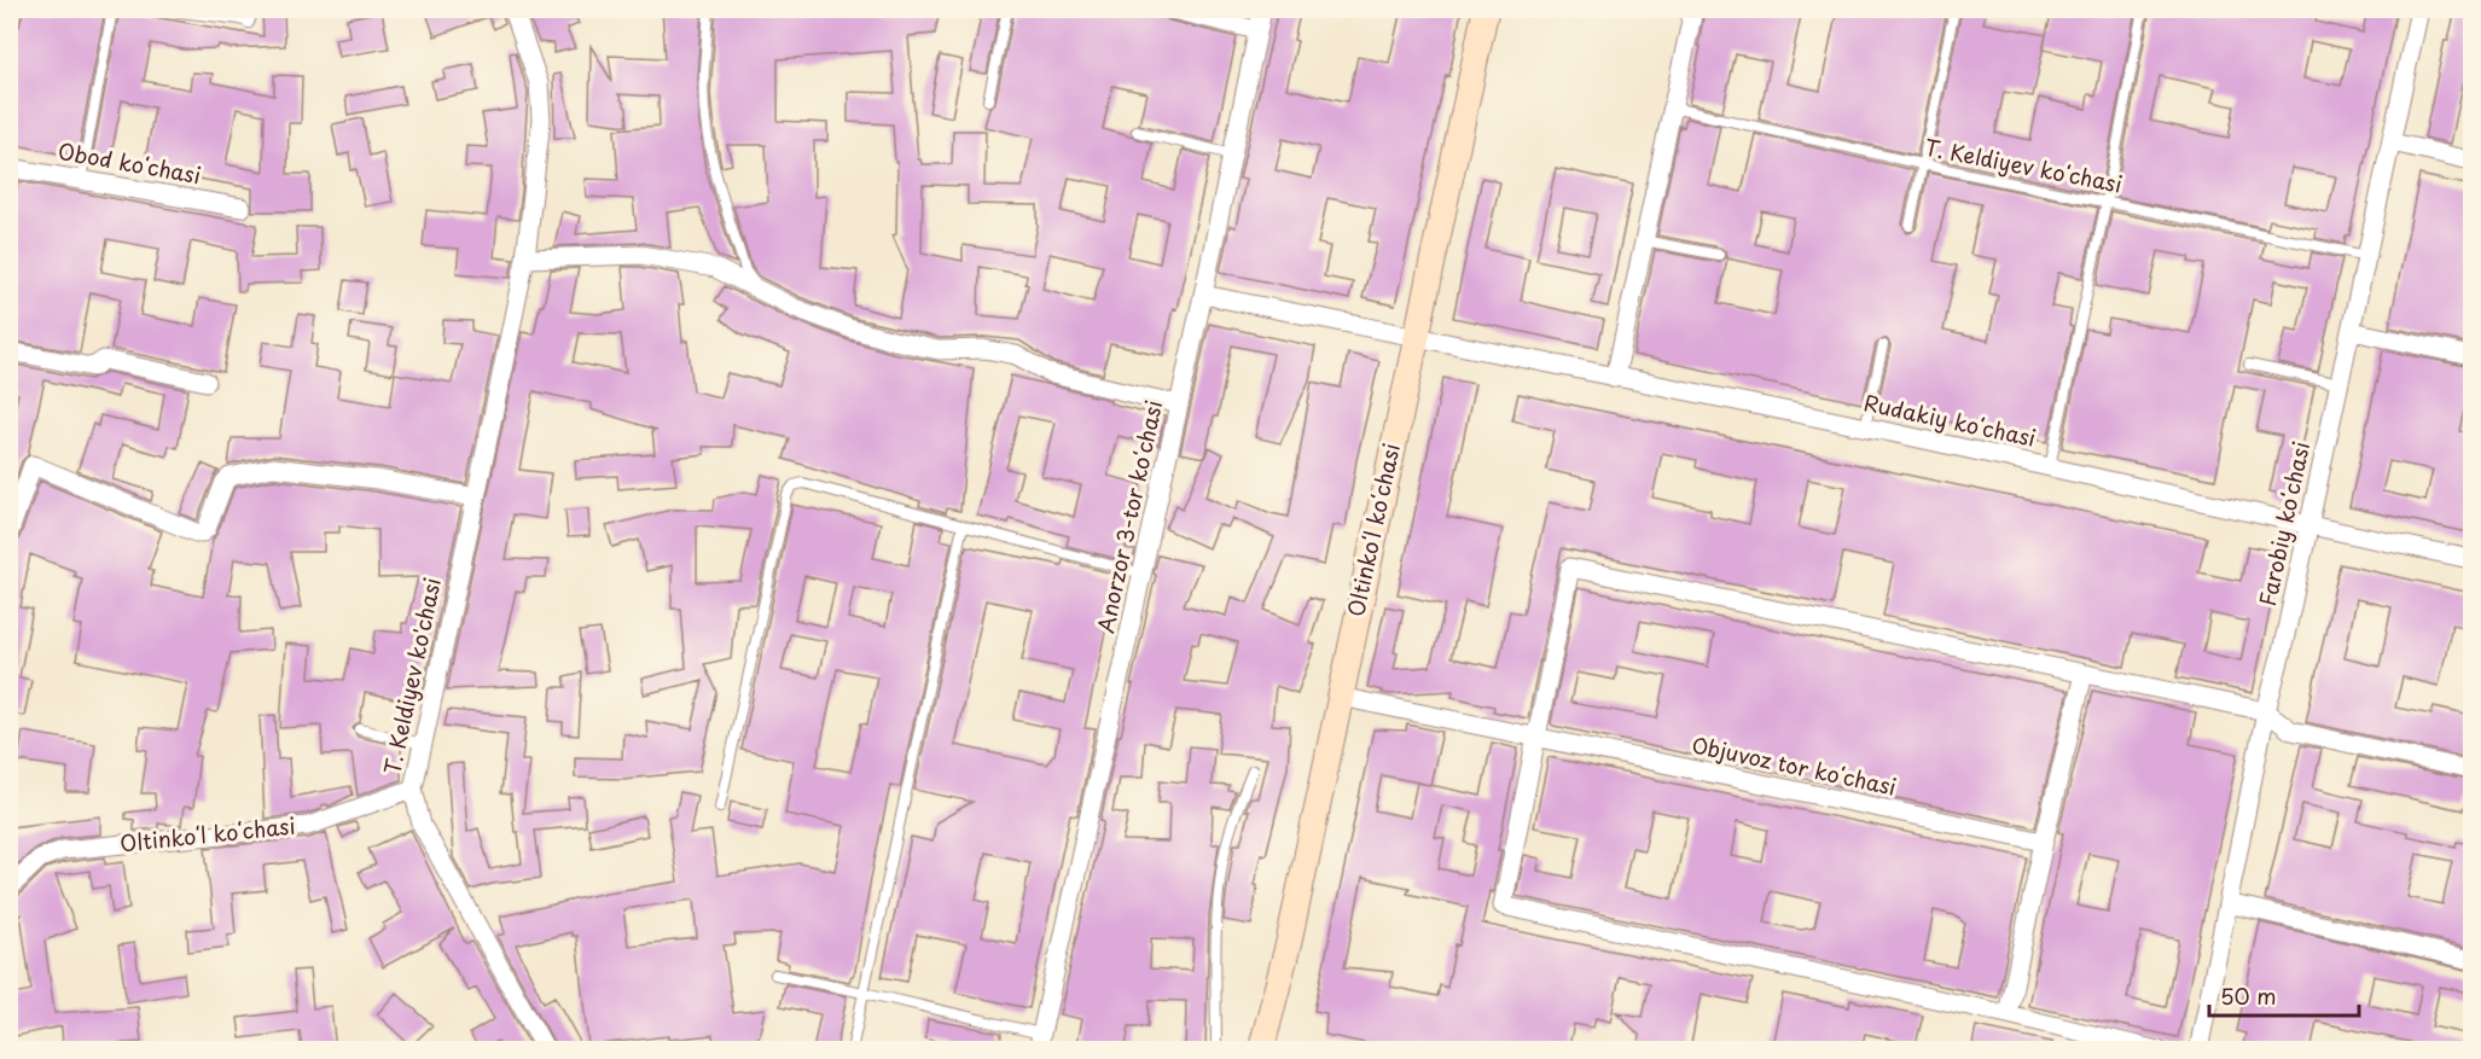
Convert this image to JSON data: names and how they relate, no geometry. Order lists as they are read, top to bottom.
{
  "streets": {
    "main road": ["Oltinkoʻl koʻchasi"],
    "street": [
      "Obod koʻchasi",
      "Rudakiy koʻchasi",
      "Anorzor 3-tor koʻchasi",
      "Farobiy koʻchasi",
      "T. Keldiyev ko'chasi",
      "Objuvoz tor koʻchasi"
    ],
    "lane": ["T. Keldiyev koʻchasi"]
  },
  "crossings": [
    ["T. Keldiyev koʻchasi", "Farobiy koʻchasi"],
    ["Rudakiy koʻchasi", "Anorzor 3-tor koʻchasi"],
    ["Rudakiy koʻchasi", "Farobiy koʻchasi"],
    ["Rudakiy koʻchasi", "Oltinkoʻl koʻchasi"],
    ["Oltinkoʻl koʻchasi", "T. Keldiyev ko'chasi"],
    ["Oltinkoʻl koʻchasi", "Objuvoz tor koʻchasi"]
  ],
  "scale_bar": "50 m"
}
